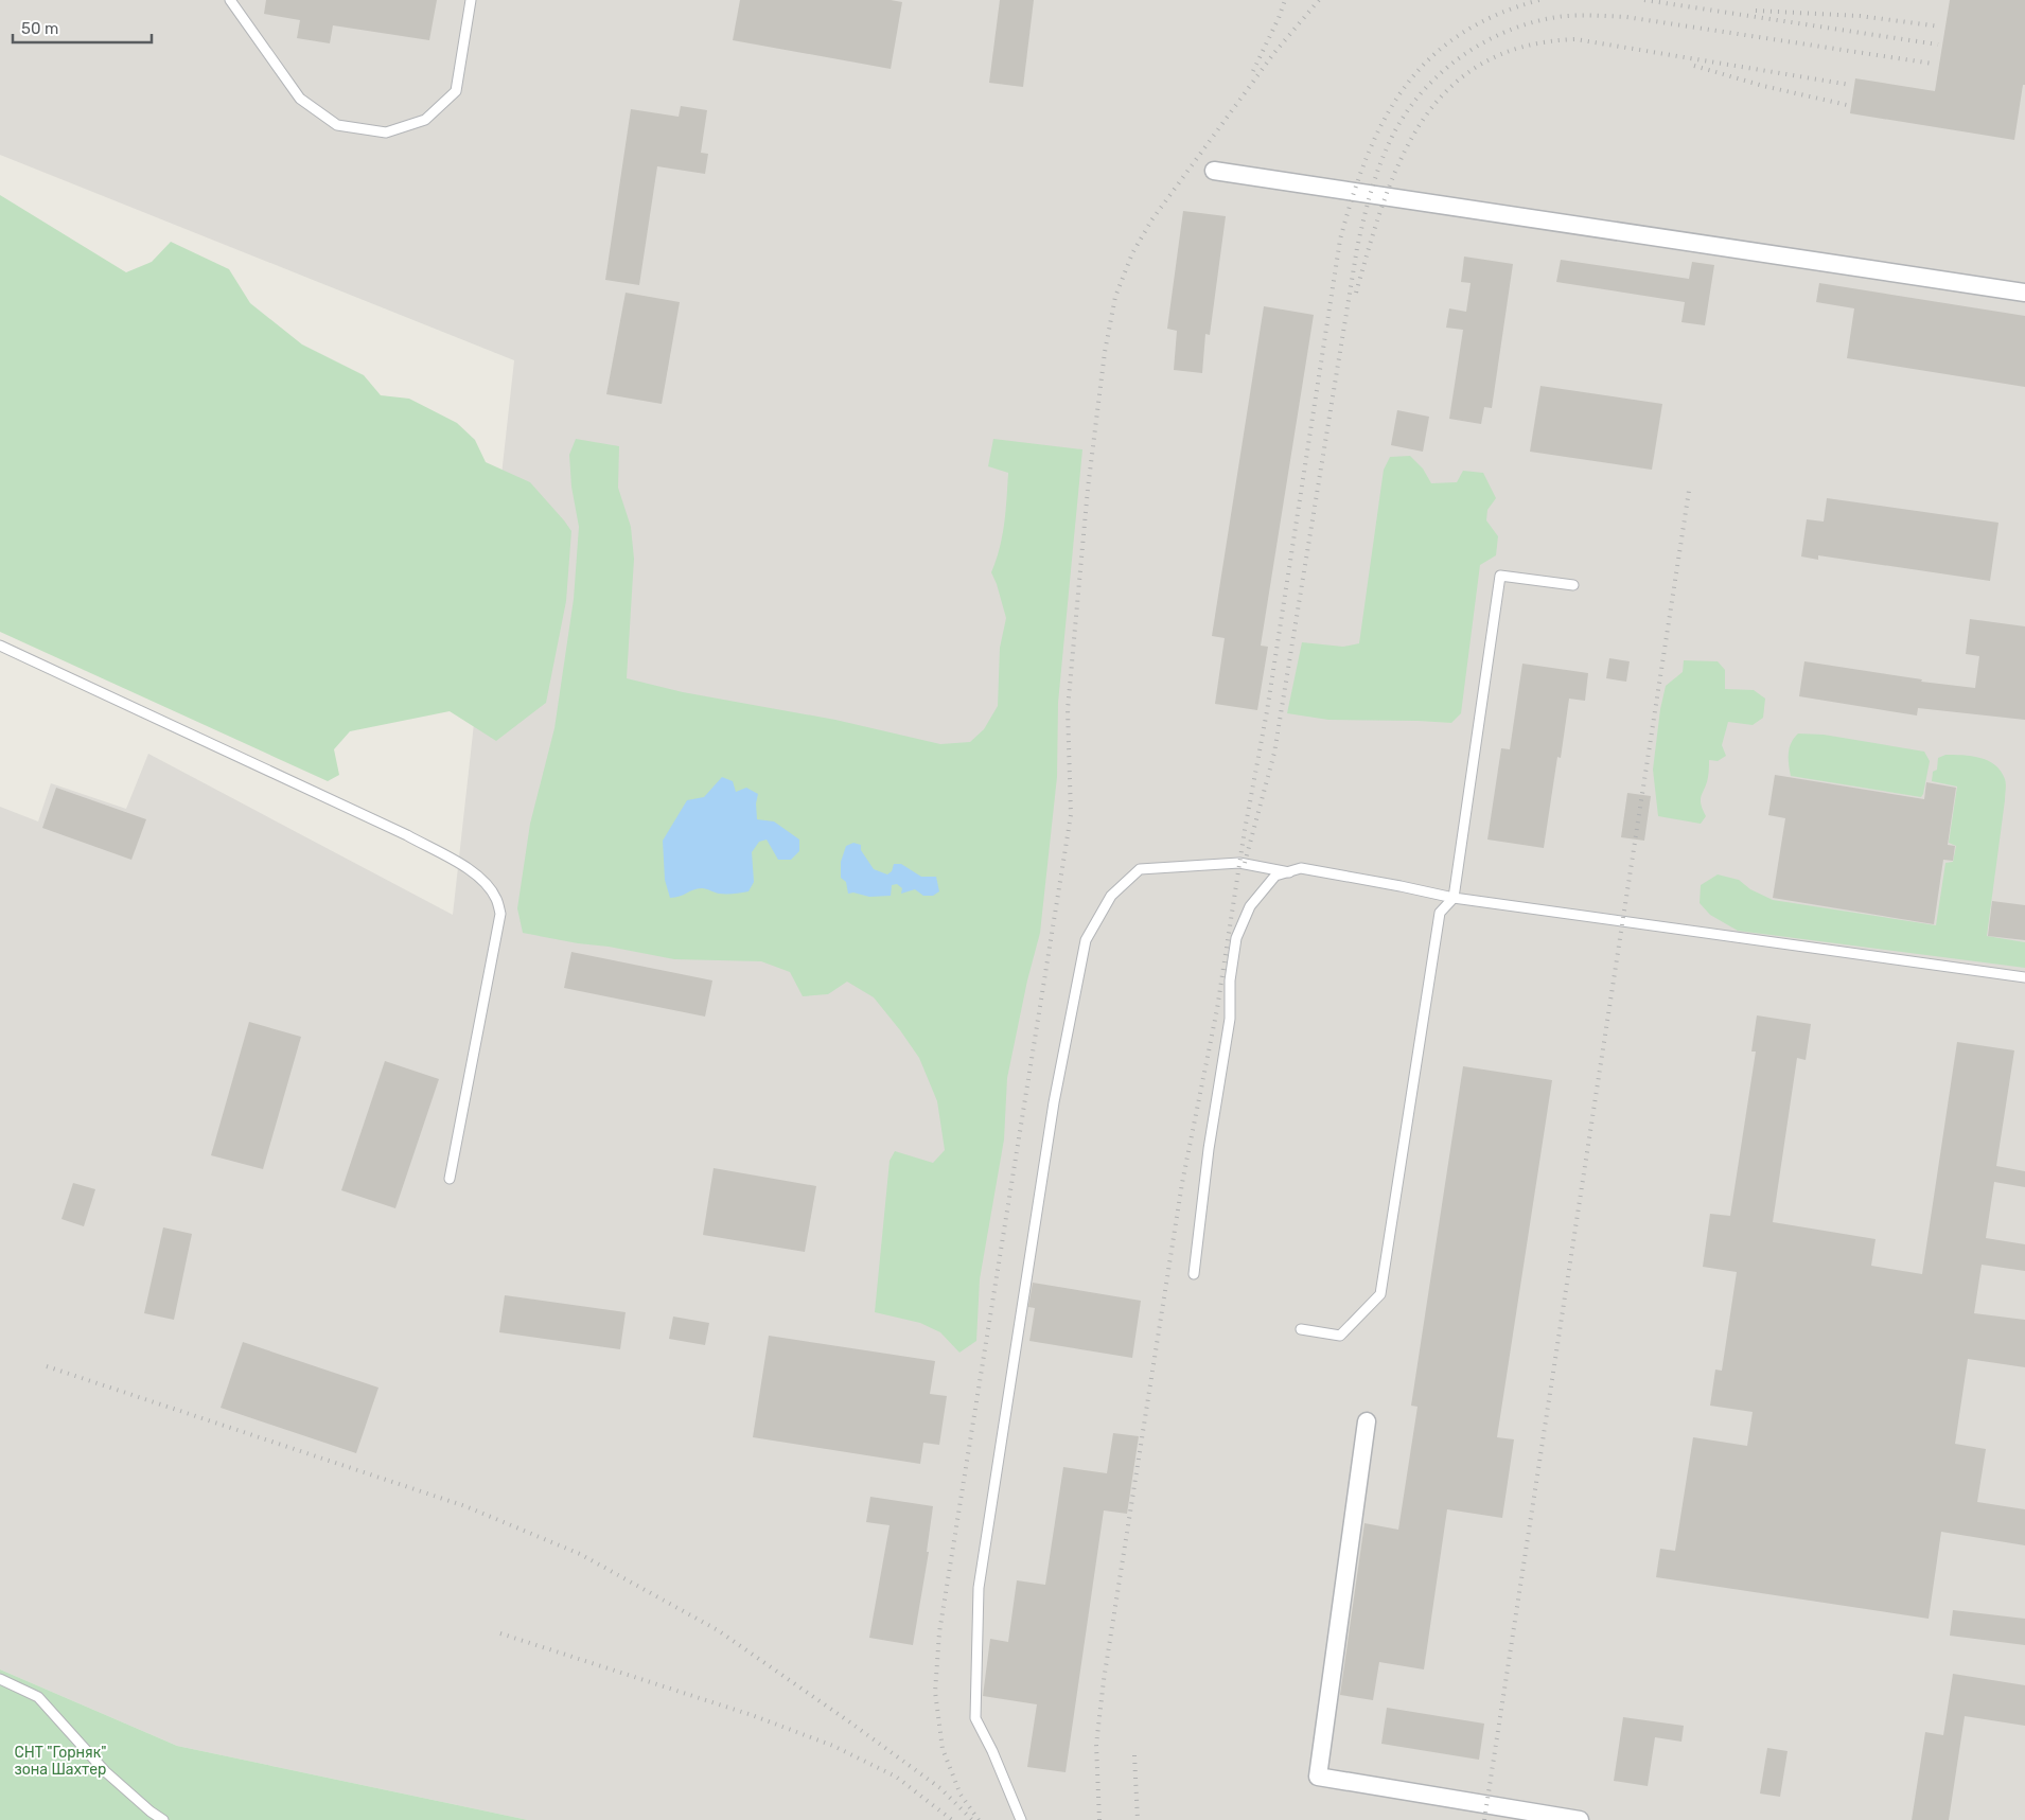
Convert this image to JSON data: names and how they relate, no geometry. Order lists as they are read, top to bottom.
{
  "parks": ["СНТ \"Горняк\" зона Шахтер"],
  "scale_bar": "50 m"
}
